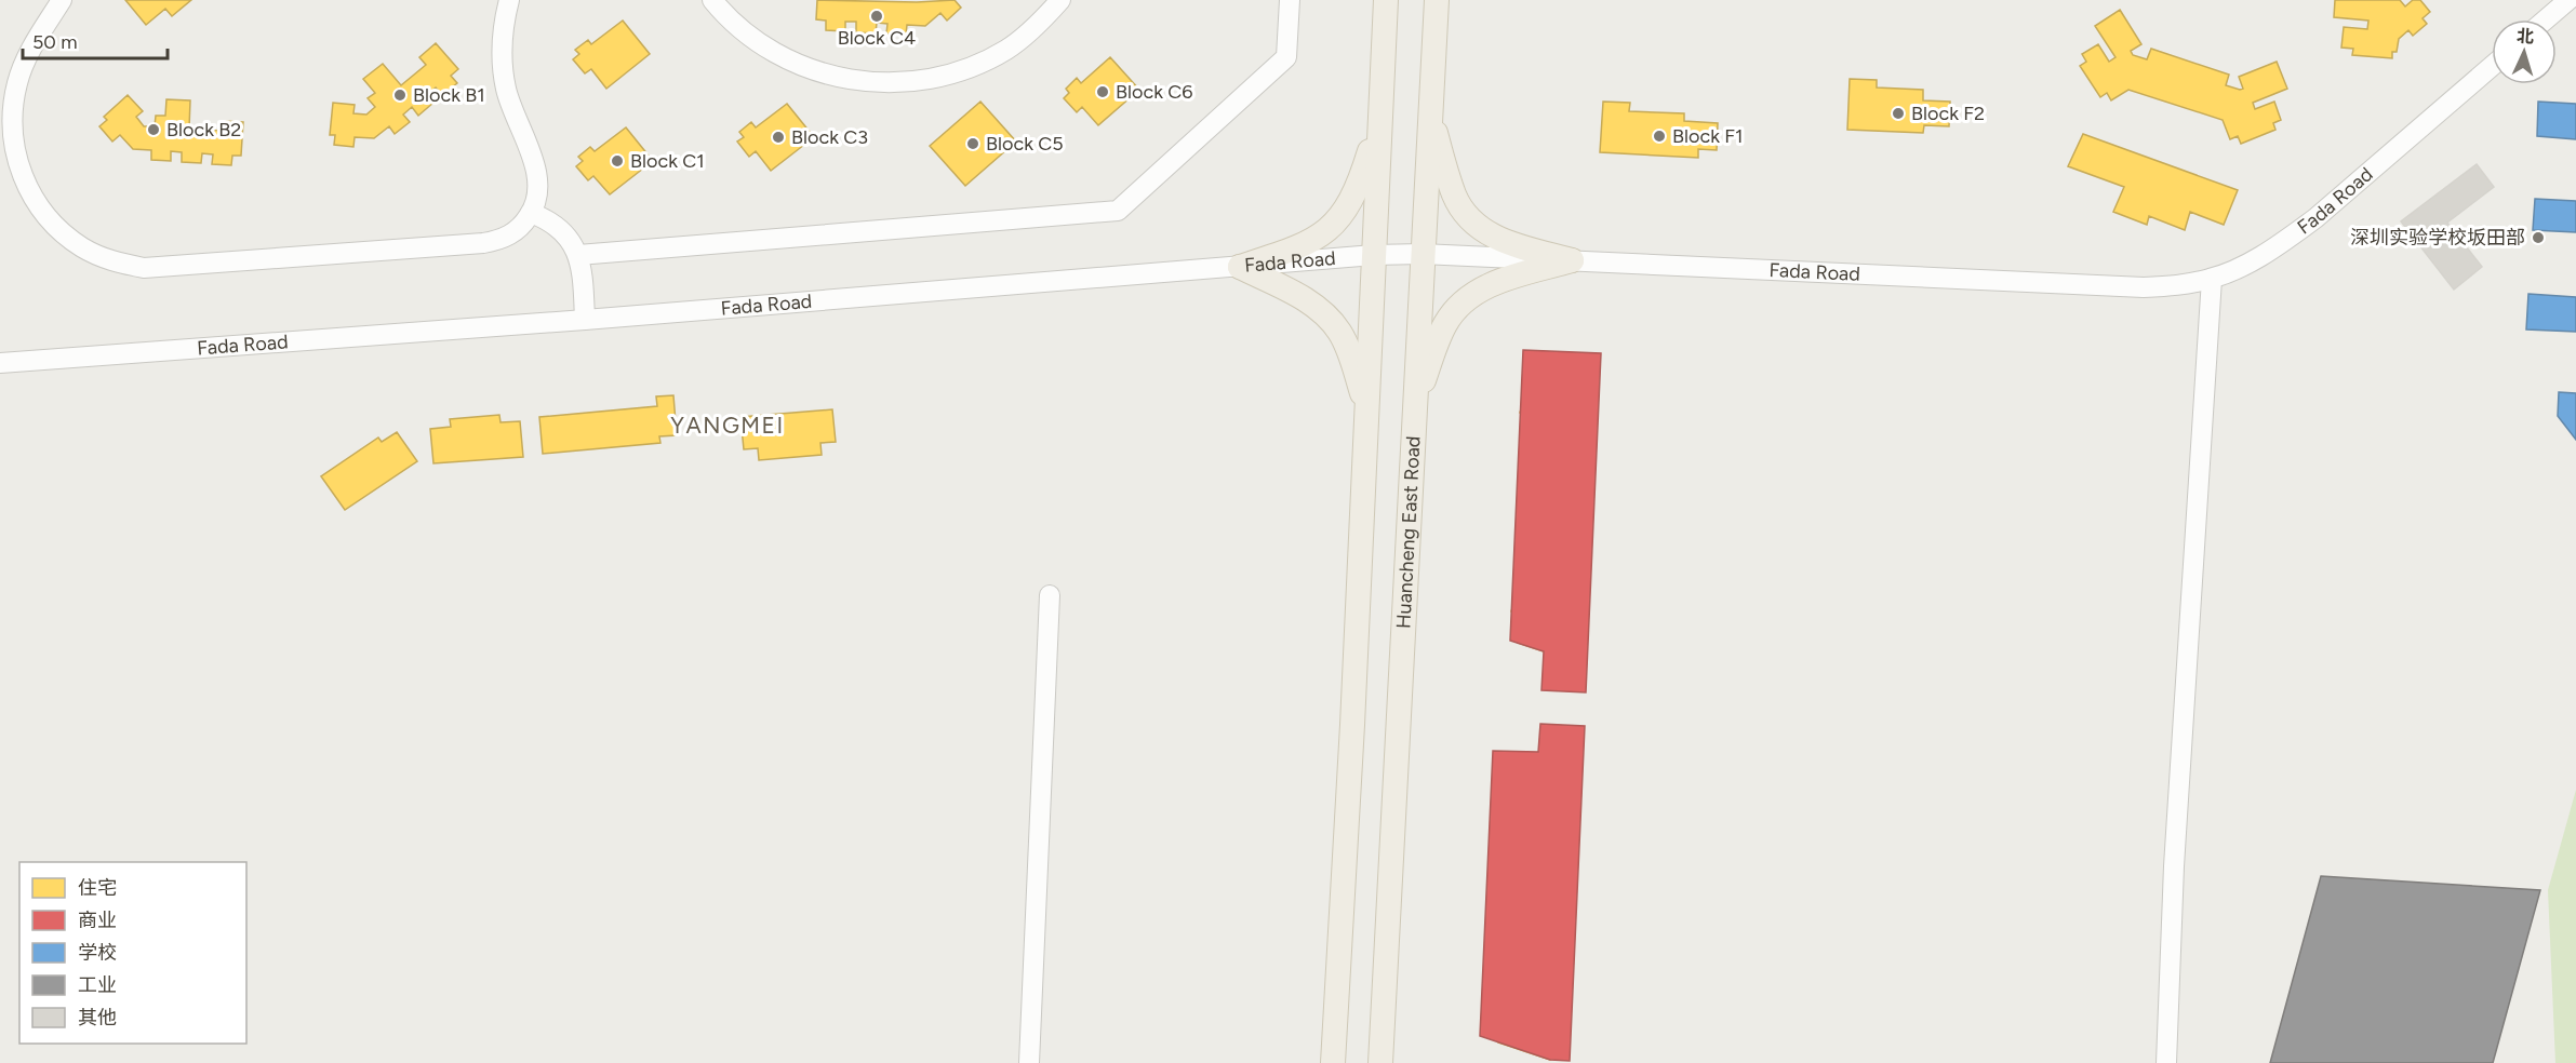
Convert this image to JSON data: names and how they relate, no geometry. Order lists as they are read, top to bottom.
{
  "streets": {
    "main road": ["Huancheng East Road"],
    "street": ["Fada Road"]
  },
  "crossings": [
    ["Fada Road", "Huancheng East Road"]
  ],
  "districts": ["YANGMEI"],
  "places": [
    "Block C4",
    "Block C6",
    "Block B1",
    "Block F2",
    "Block B2",
    "Block F1",
    "Block C3",
    "Block C5",
    "Block C1",
    "深圳实验学校坂田部"
  ],
  "legend": [
    "住宅",
    "商业",
    "学校",
    "工业",
    "其他"
  ],
  "scale_bar": "50 m",
  "north": "top"
}
